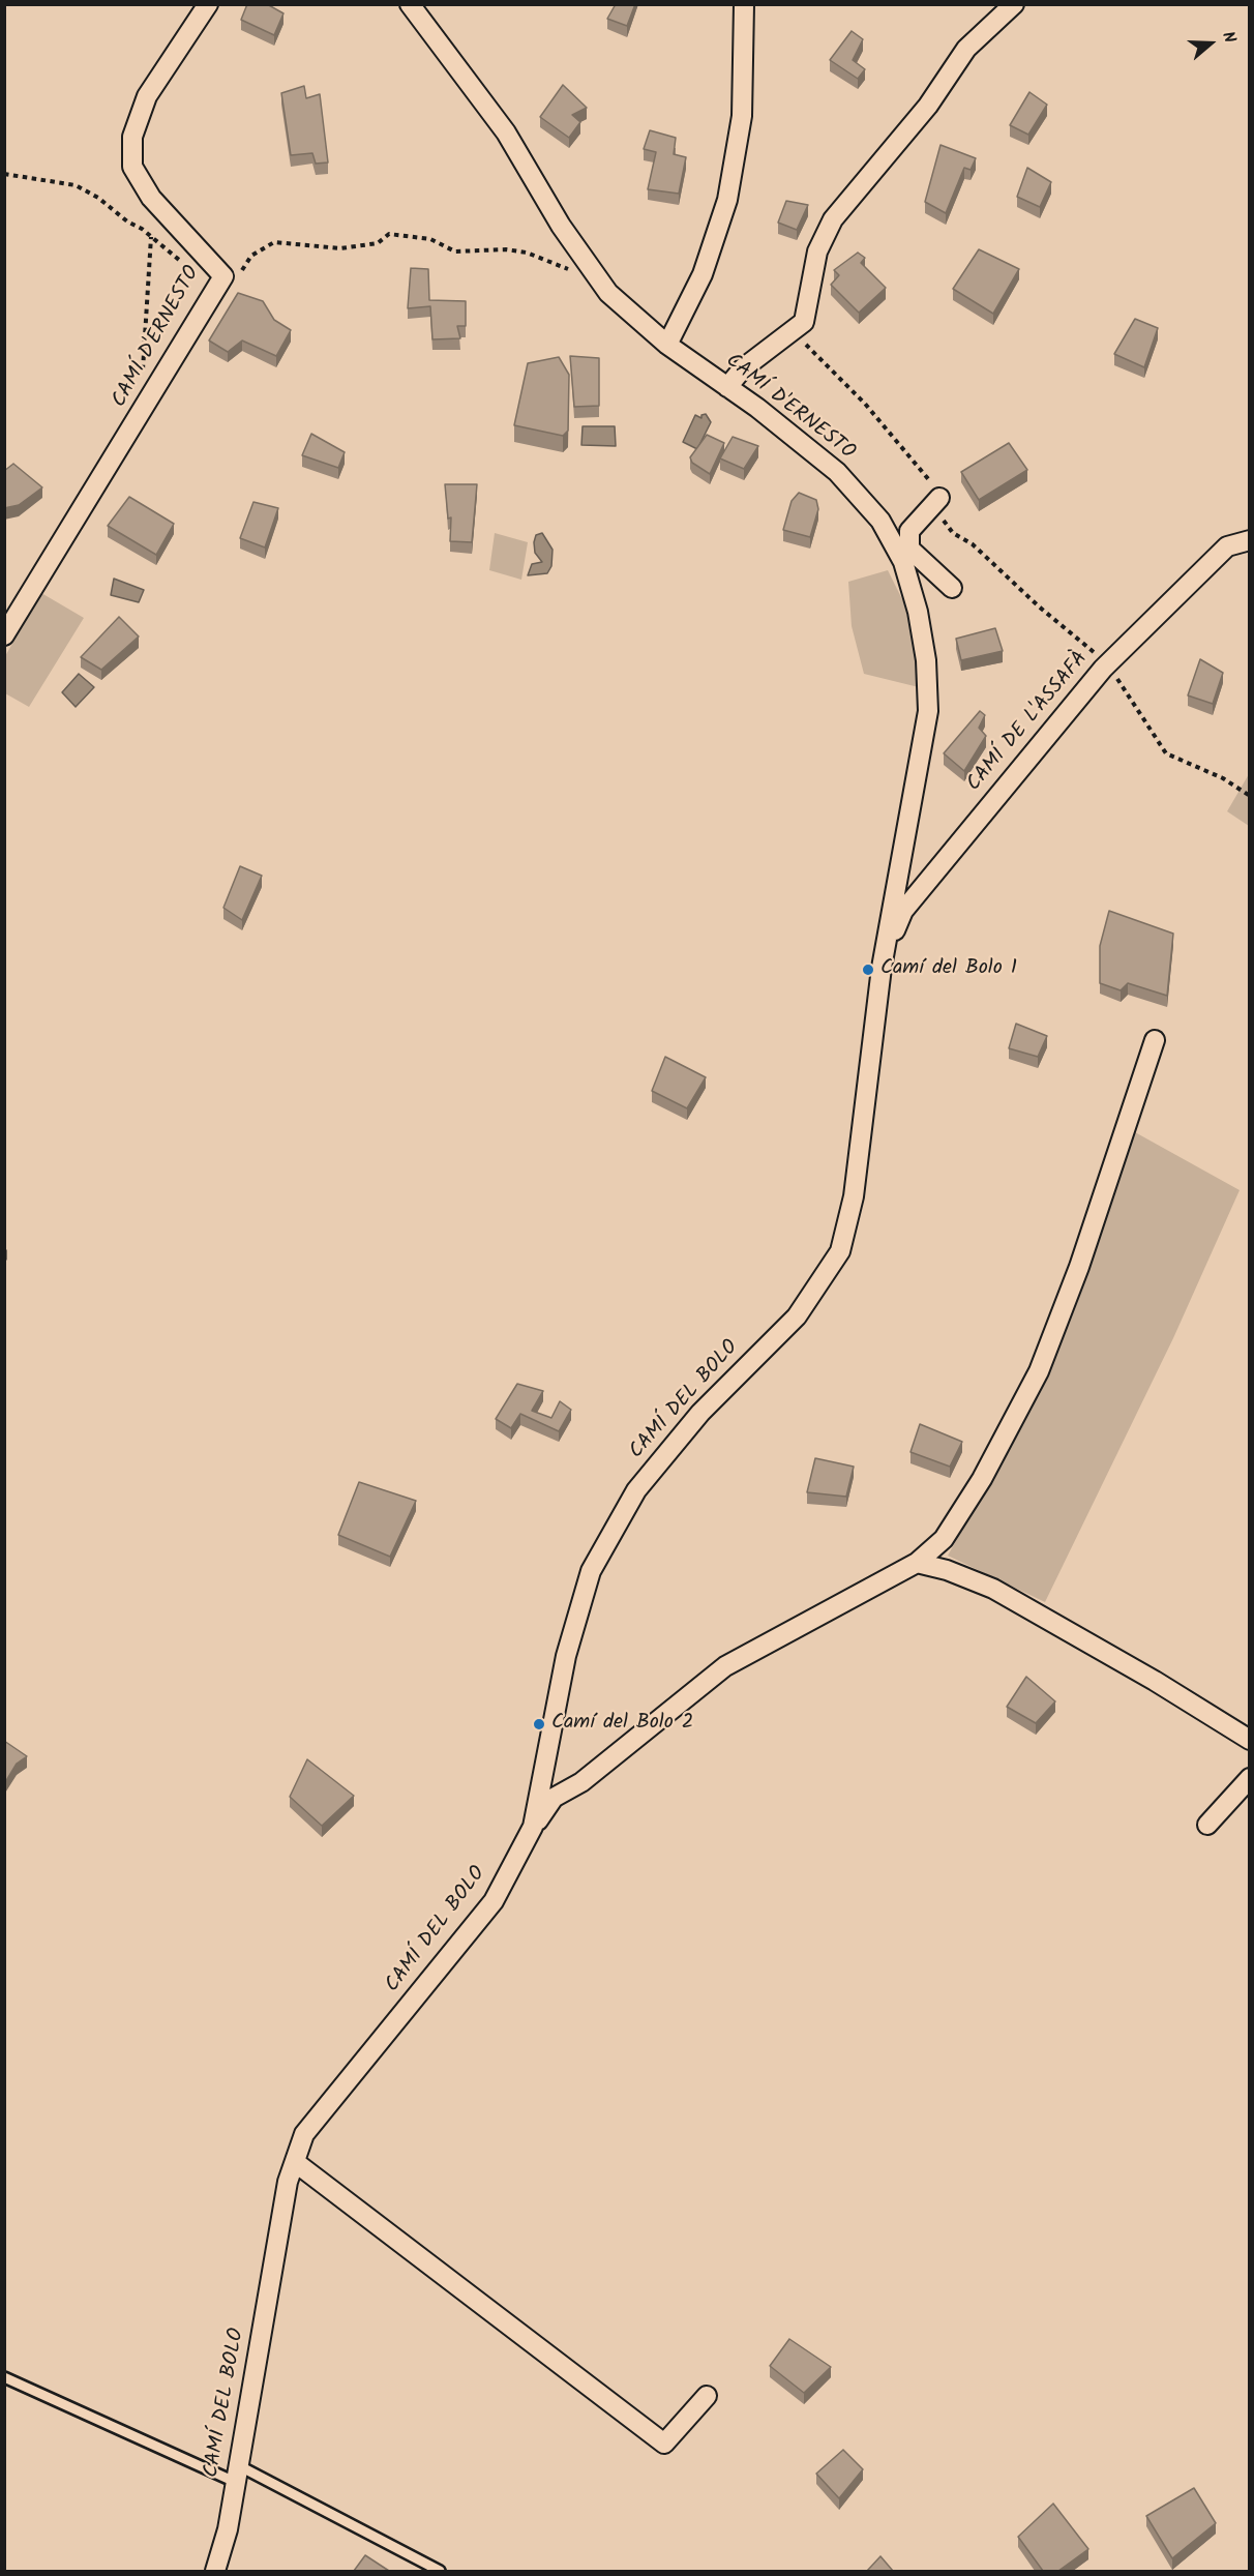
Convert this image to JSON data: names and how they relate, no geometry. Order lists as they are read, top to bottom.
{
  "streets": {
    "street": ["CAMÍ D'ERNESTO", "CAMÍ DE L'ASSAFÀ", "CAMÍ DEL BOLO"]
  },
  "crossings": [
    ["CAMÍ D'ERNESTO", "CAMÍ DE L'ASSAFÀ"],
    ["CAMÍ D'ERNESTO", "CAMÍ DEL BOLO"],
    ["CAMÍ DE L'ASSAFÀ", "CAMÍ DEL BOLO"]
  ],
  "places": ["Camí del Bolo 1", "Camí del Bolo 2"],
  "north": "right"
}
